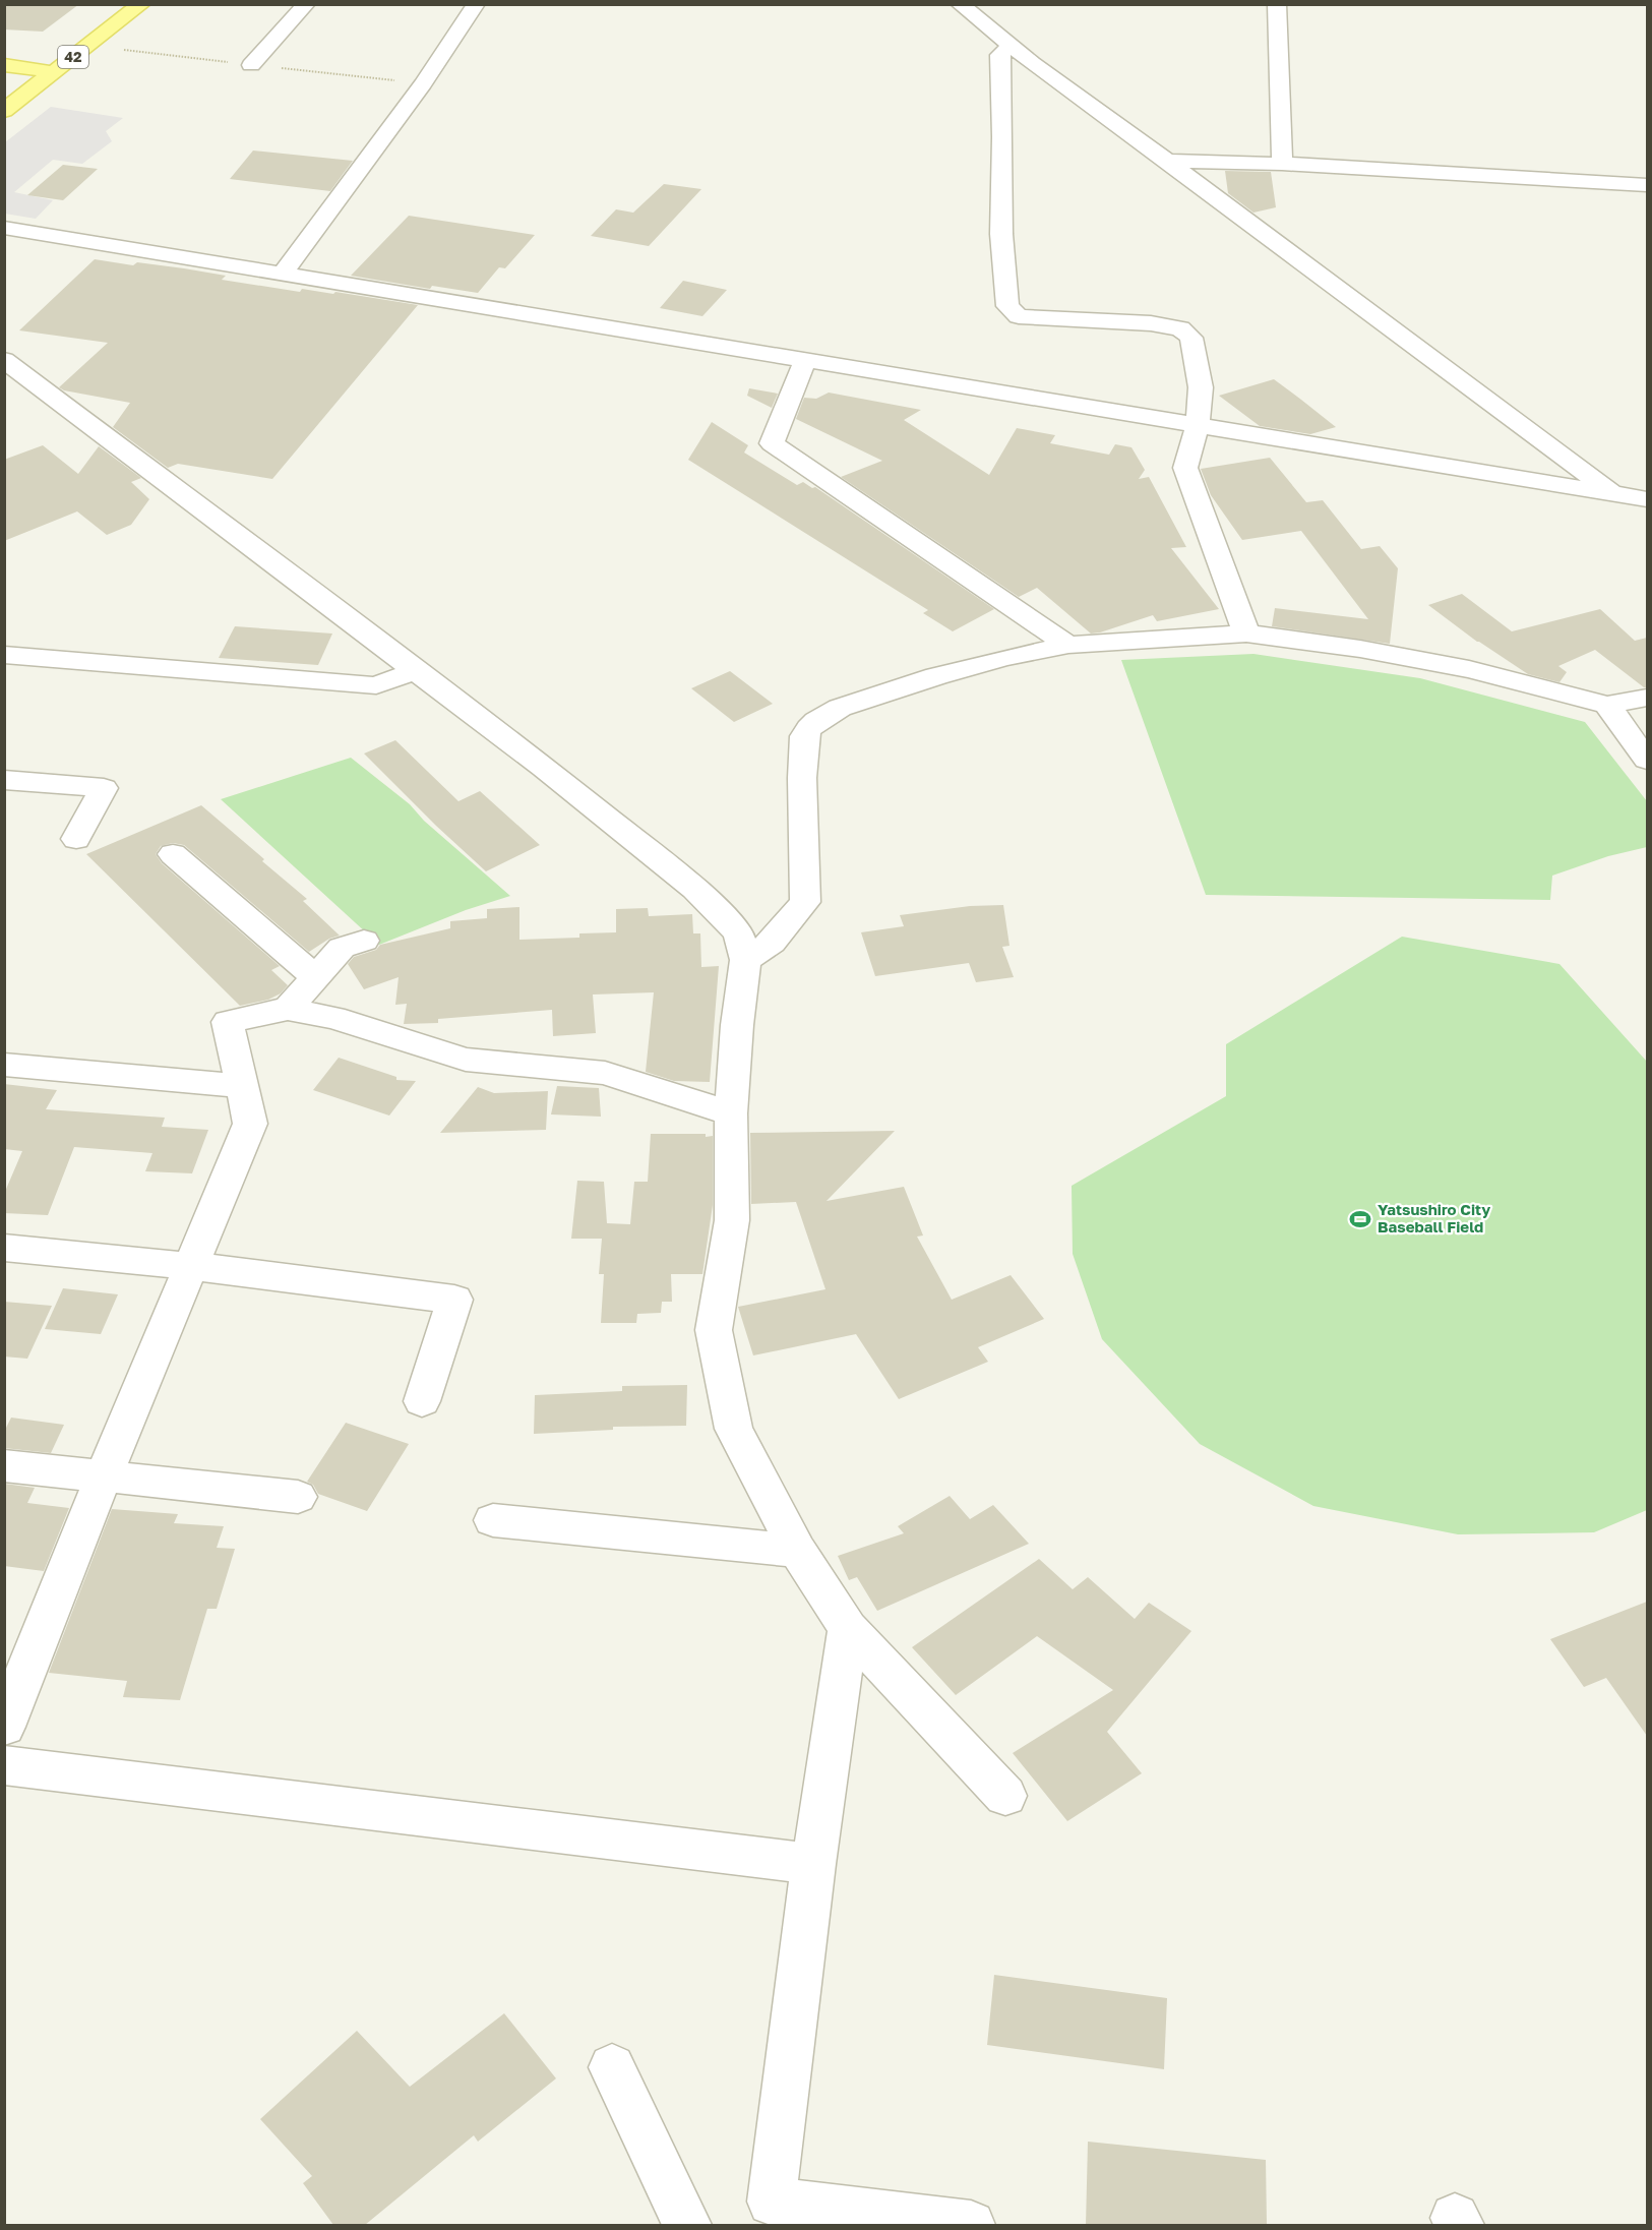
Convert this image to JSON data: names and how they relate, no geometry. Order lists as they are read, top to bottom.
{
  "streets": {
    "main road": ["42"]
  },
  "places": {
    "sports": ["Yatsushiro City Baseball Field"]
  }
}
